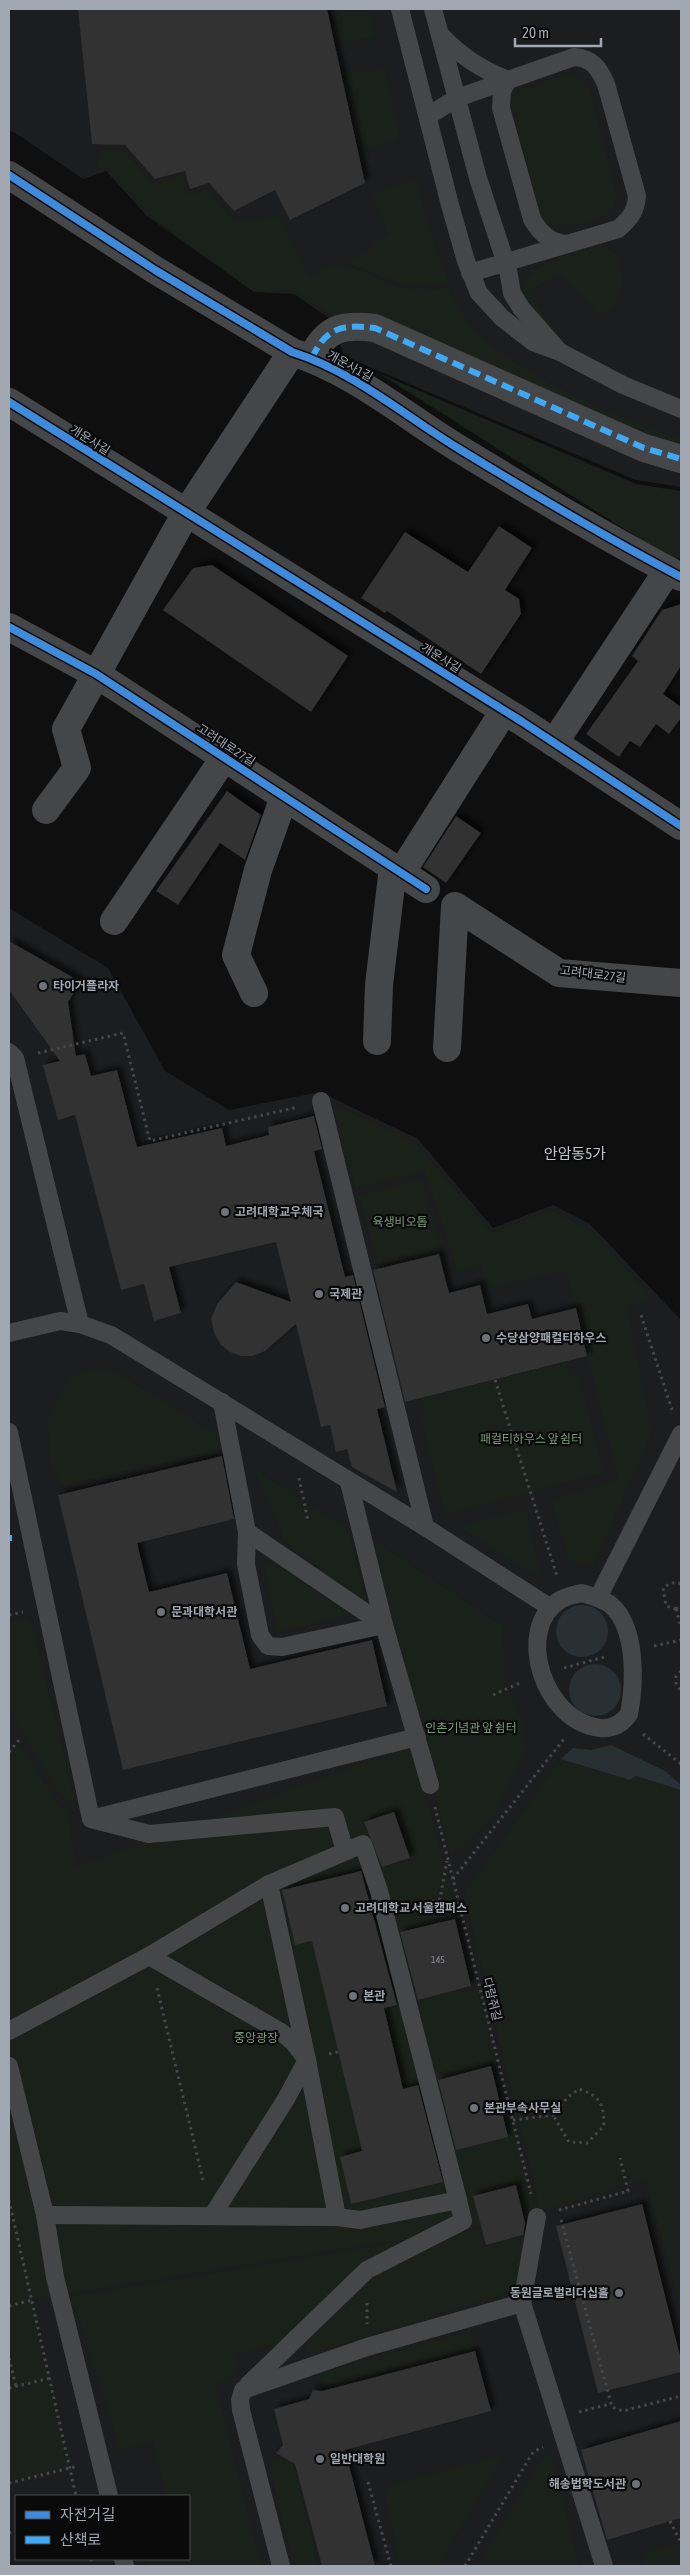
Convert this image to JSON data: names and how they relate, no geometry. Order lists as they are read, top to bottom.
{
  "streets": {
    "street": ["개운사1길", "개운사길", "고려대로27길"],
    "path": ["다람쥐길"]
  },
  "districts": ["안암동5가"],
  "parks": [
    "육생비오톱",
    "패컬티하우스 앞 쉼터",
    "인촌기념관 앞 쉼터",
    "중앙광장"
  ],
  "places": [
    "타이거플라자",
    "고려대학교우체국",
    "국제관",
    "수당삼양패컬티하우스",
    "문과대학서관",
    "고려대학교 서울캠퍼스",
    "본관",
    "본관부속사무실",
    "동원글로벌리더십홀",
    "일반대학원",
    "해송법학도서관"
  ],
  "house_numbers": ["145"],
  "legend": ["자전거길", "산책로"],
  "scale_bar": "20 m"
}
